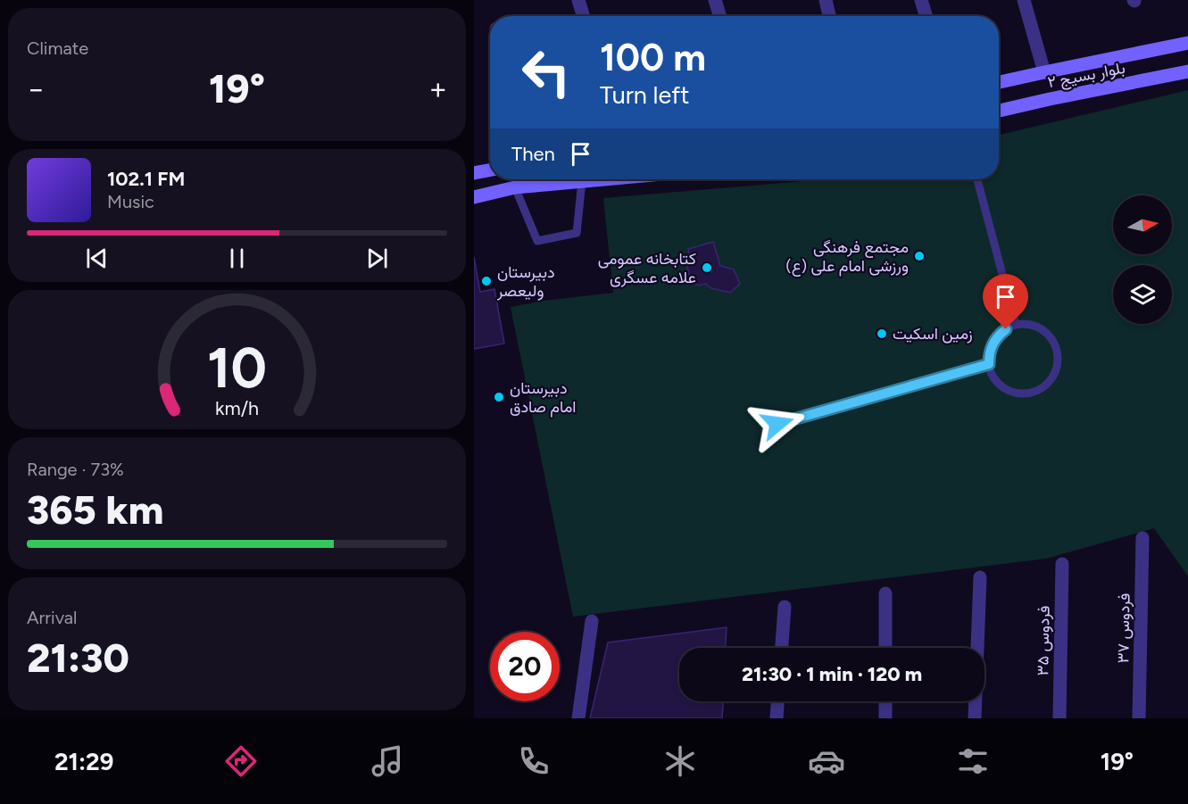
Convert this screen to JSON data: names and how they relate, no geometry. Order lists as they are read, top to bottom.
{
  "streets": {
    "main road": ["بلوار بسیج ۲"],
    "street": ["فردوس ۳۷", "فردوس ۳۵"]
  },
  "places": [
    "مجتمع فرهنگی ورزشی امام علی (ع)",
    "کتابخانه عمومی علامه عسگری",
    "دبیرستان ولیعصر",
    "زمین اسکیت",
    "دبیرستان امام صادق"
  ],
  "north": "right",
  "page": {
    "tile": [
      "Climate",
      ["Range · 73%", "365 km"],
      ["Arrival", "21:30"]
    ],
    "turn": ["100 m", "Turn left"],
    "heat": ["−", "19°", "+"],
    "then": "Then",
    "song": ["102.1 FM", "Music"],
    "limit": "20",
    "trip": "21:30 · 1 min · 120 m",
    "tabs": ["21:29", "19°"],
    "gauge": ["10", "km/h"]
  }
}
